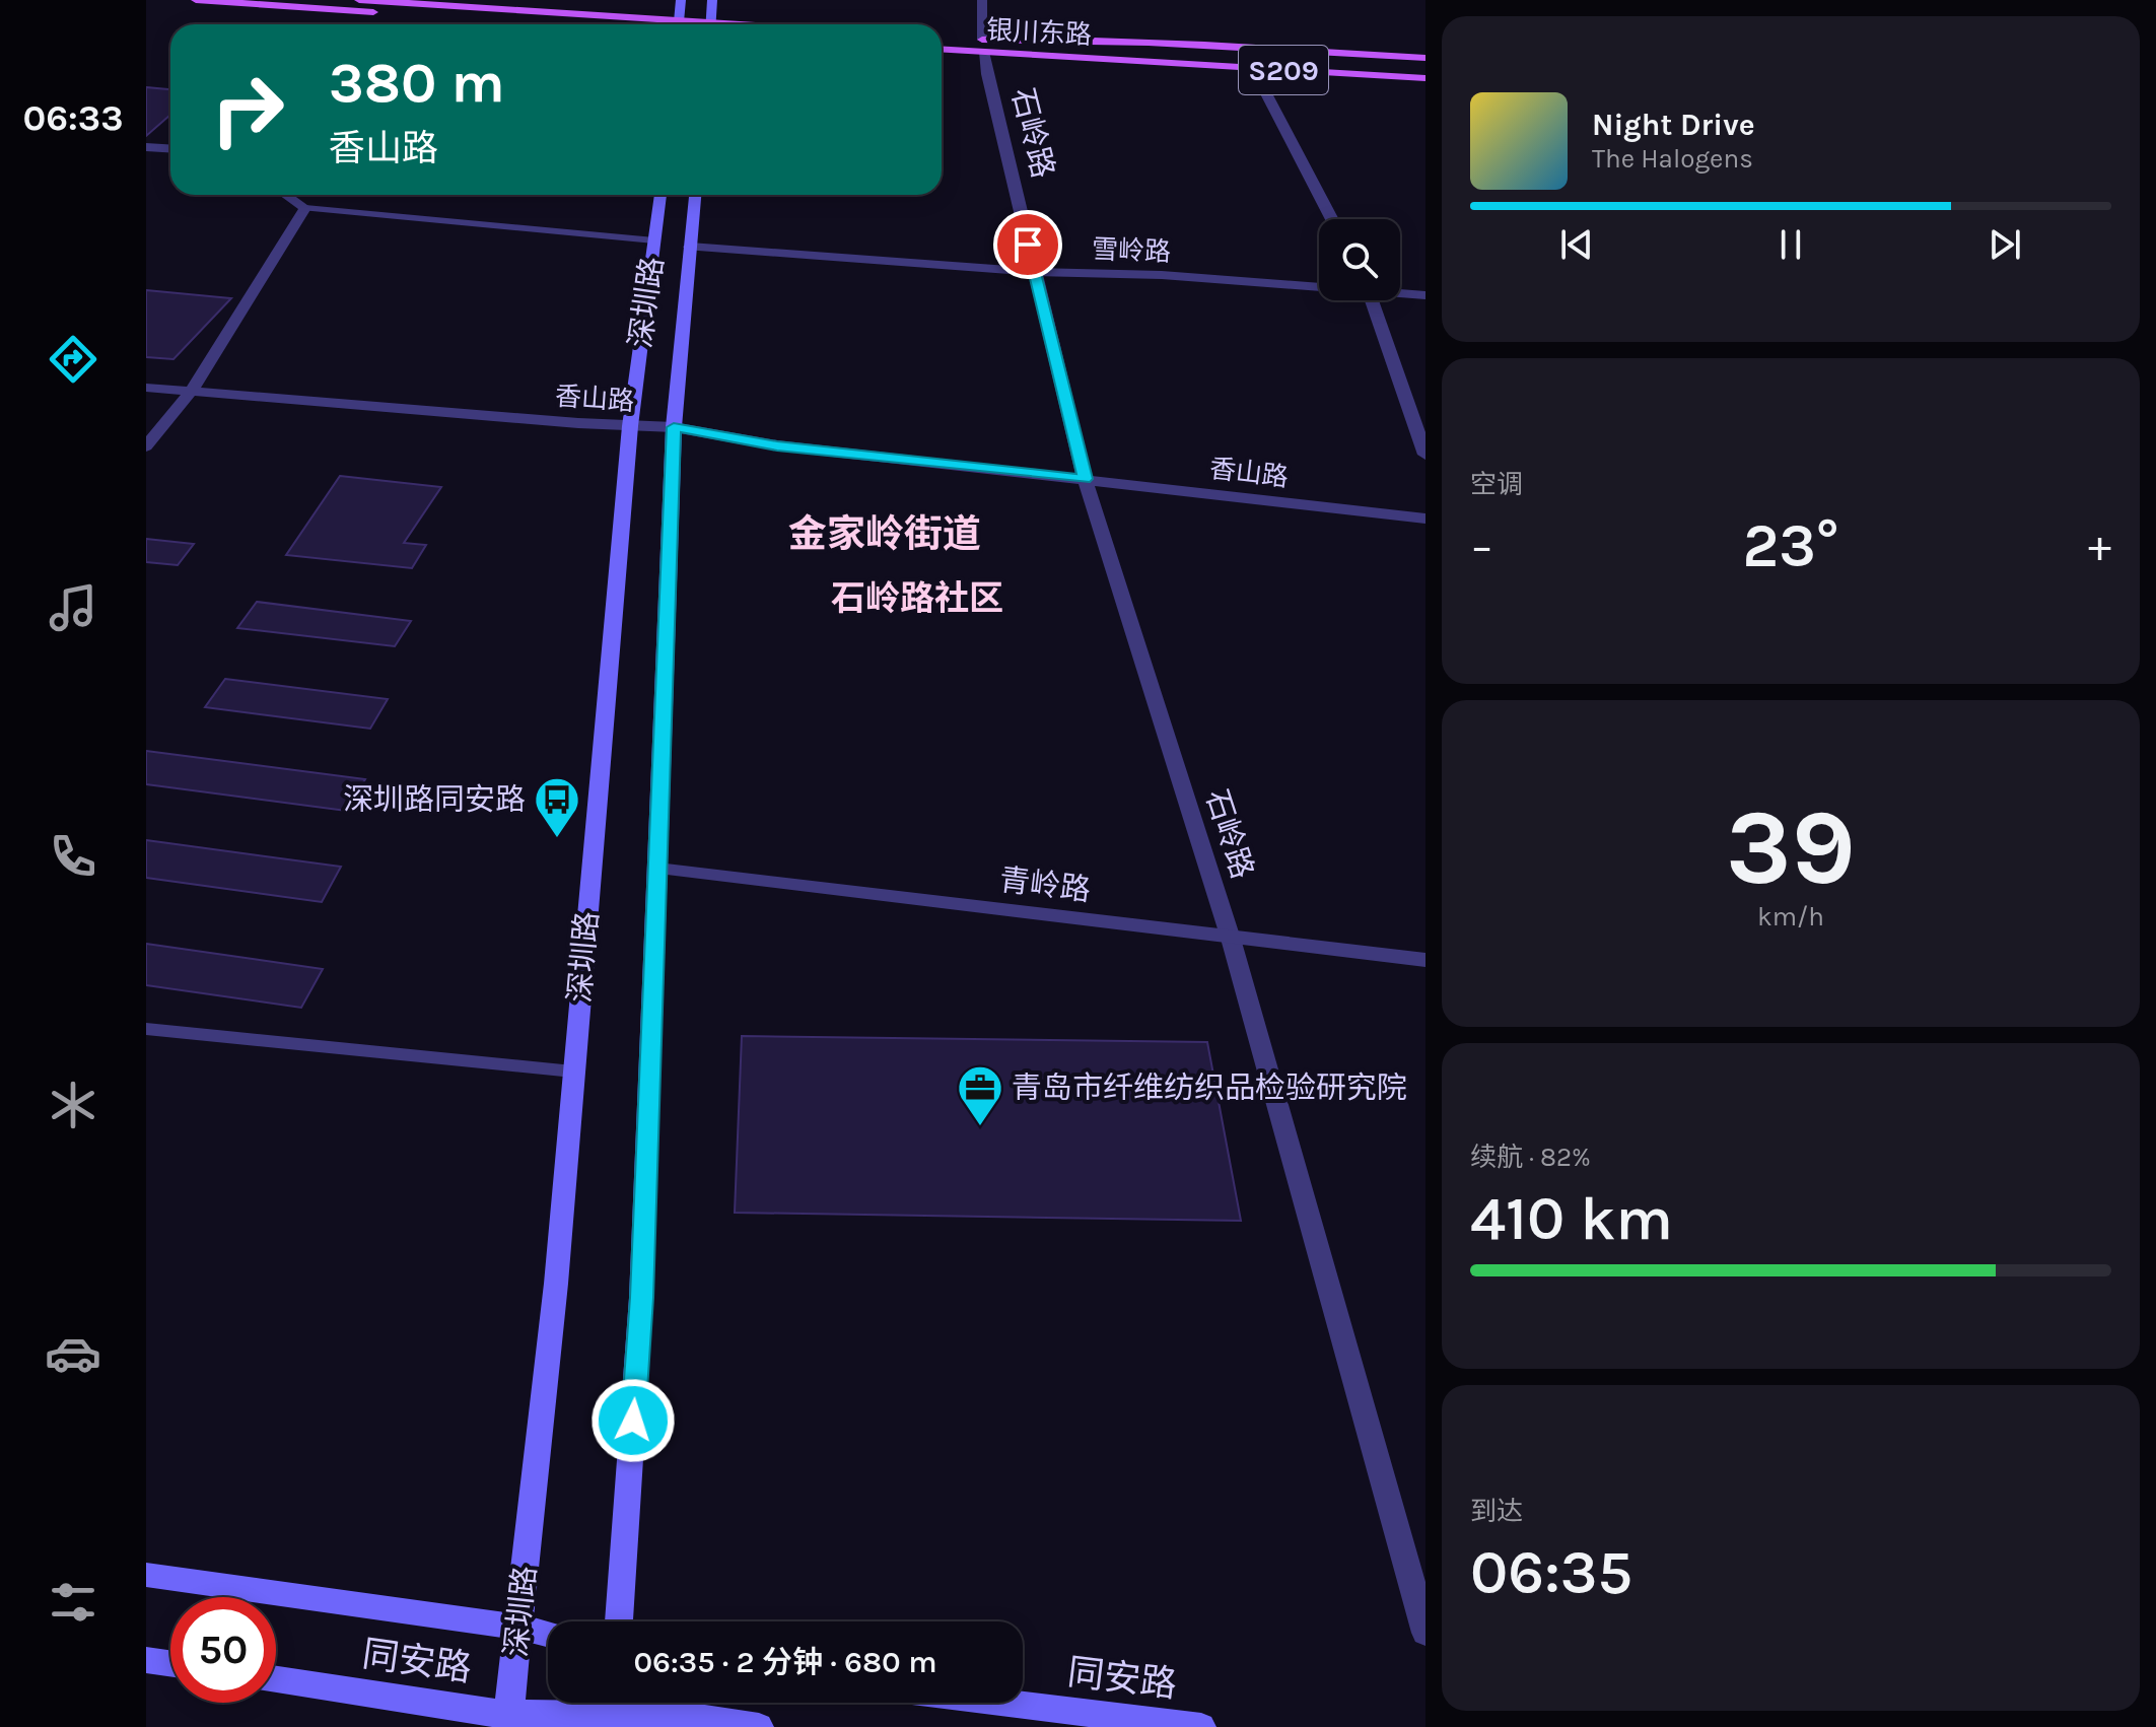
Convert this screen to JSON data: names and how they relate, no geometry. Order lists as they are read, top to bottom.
{
  "streets": {
    "main road": [
      "银川东路",
      "S209",
      "深圳路",
      "同安路"
    ],
    "street": [
      "石岭路",
      "雪岭路",
      "香山路",
      "青岭路"
    ]
  },
  "crossings": [
    ["银川东路", "S209"],
    ["银川东路", "石岭路"],
    ["石岭路", "雪岭路"],
    ["石岭路", "香山路"],
    ["石岭路", "青岭路"],
    ["雪岭路", "深圳路"],
    ["深圳路", "香山路"],
    ["深圳路", "青岭路"],
    ["深圳路", "同安路"]
  ],
  "districts": ["金家岭街道", "石岭路社区"],
  "places": {
    "bus stop": ["深圳路同安路"],
    "office": ["青岛市纤维纺织品检验研究院"]
  },
  "page": {
    "tabs": "06:33",
    "turn": ["380 m", "香山路"],
    "song": ["Night Drive", "The Halogens"],
    "tile": [
      "空调",
      ["39", "km/h"],
      ["续航 · 82%", "410 km"],
      ["到达", "06:35"]
    ],
    "heat": ["−", "23°", "+"],
    "limit": "50",
    "trip": "06:35 · 2 分钟 · 680 m"
  }
}
